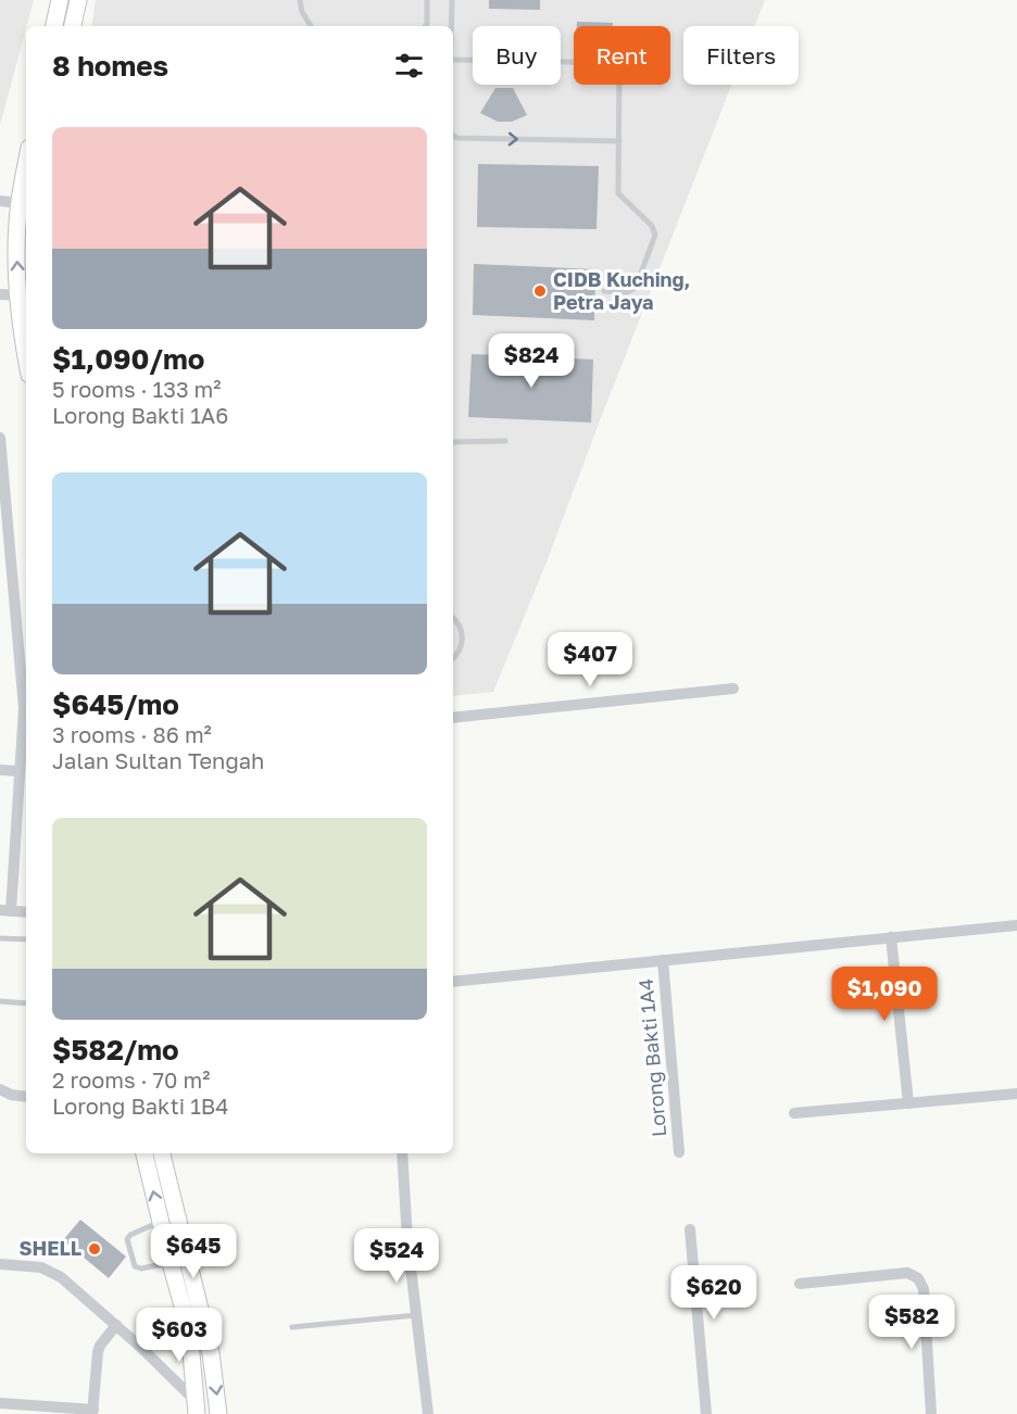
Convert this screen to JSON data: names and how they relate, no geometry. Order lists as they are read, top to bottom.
{
  "streets": {
    "street": ["Lorong Bakti 1A4"]
  },
  "places": ["CIDB Kuching, Petra Jaya", "SHELL"],
  "page": {
    "chip": ["Buy", "Rent", "Filters"],
    "heading": "8 homes",
    "list": [
      {
        "name": "$1,090/mo",
        "note": "5 rooms · 133 m² · Lorong Bakti 1A6"
      },
      {
        "name": "$645/mo",
        "note": "3 rooms · 86 m² · Jalan Sultan Tengah"
      },
      {
        "name": "$582/mo",
        "note": "2 rooms · 70 m² · Lorong Bakti 1B4"
      }
    ],
    "price": [
      "$824",
      "$407",
      "$1,090",
      "$645",
      "$524",
      "$620",
      "$582",
      "$603"
    ]
  }
}
